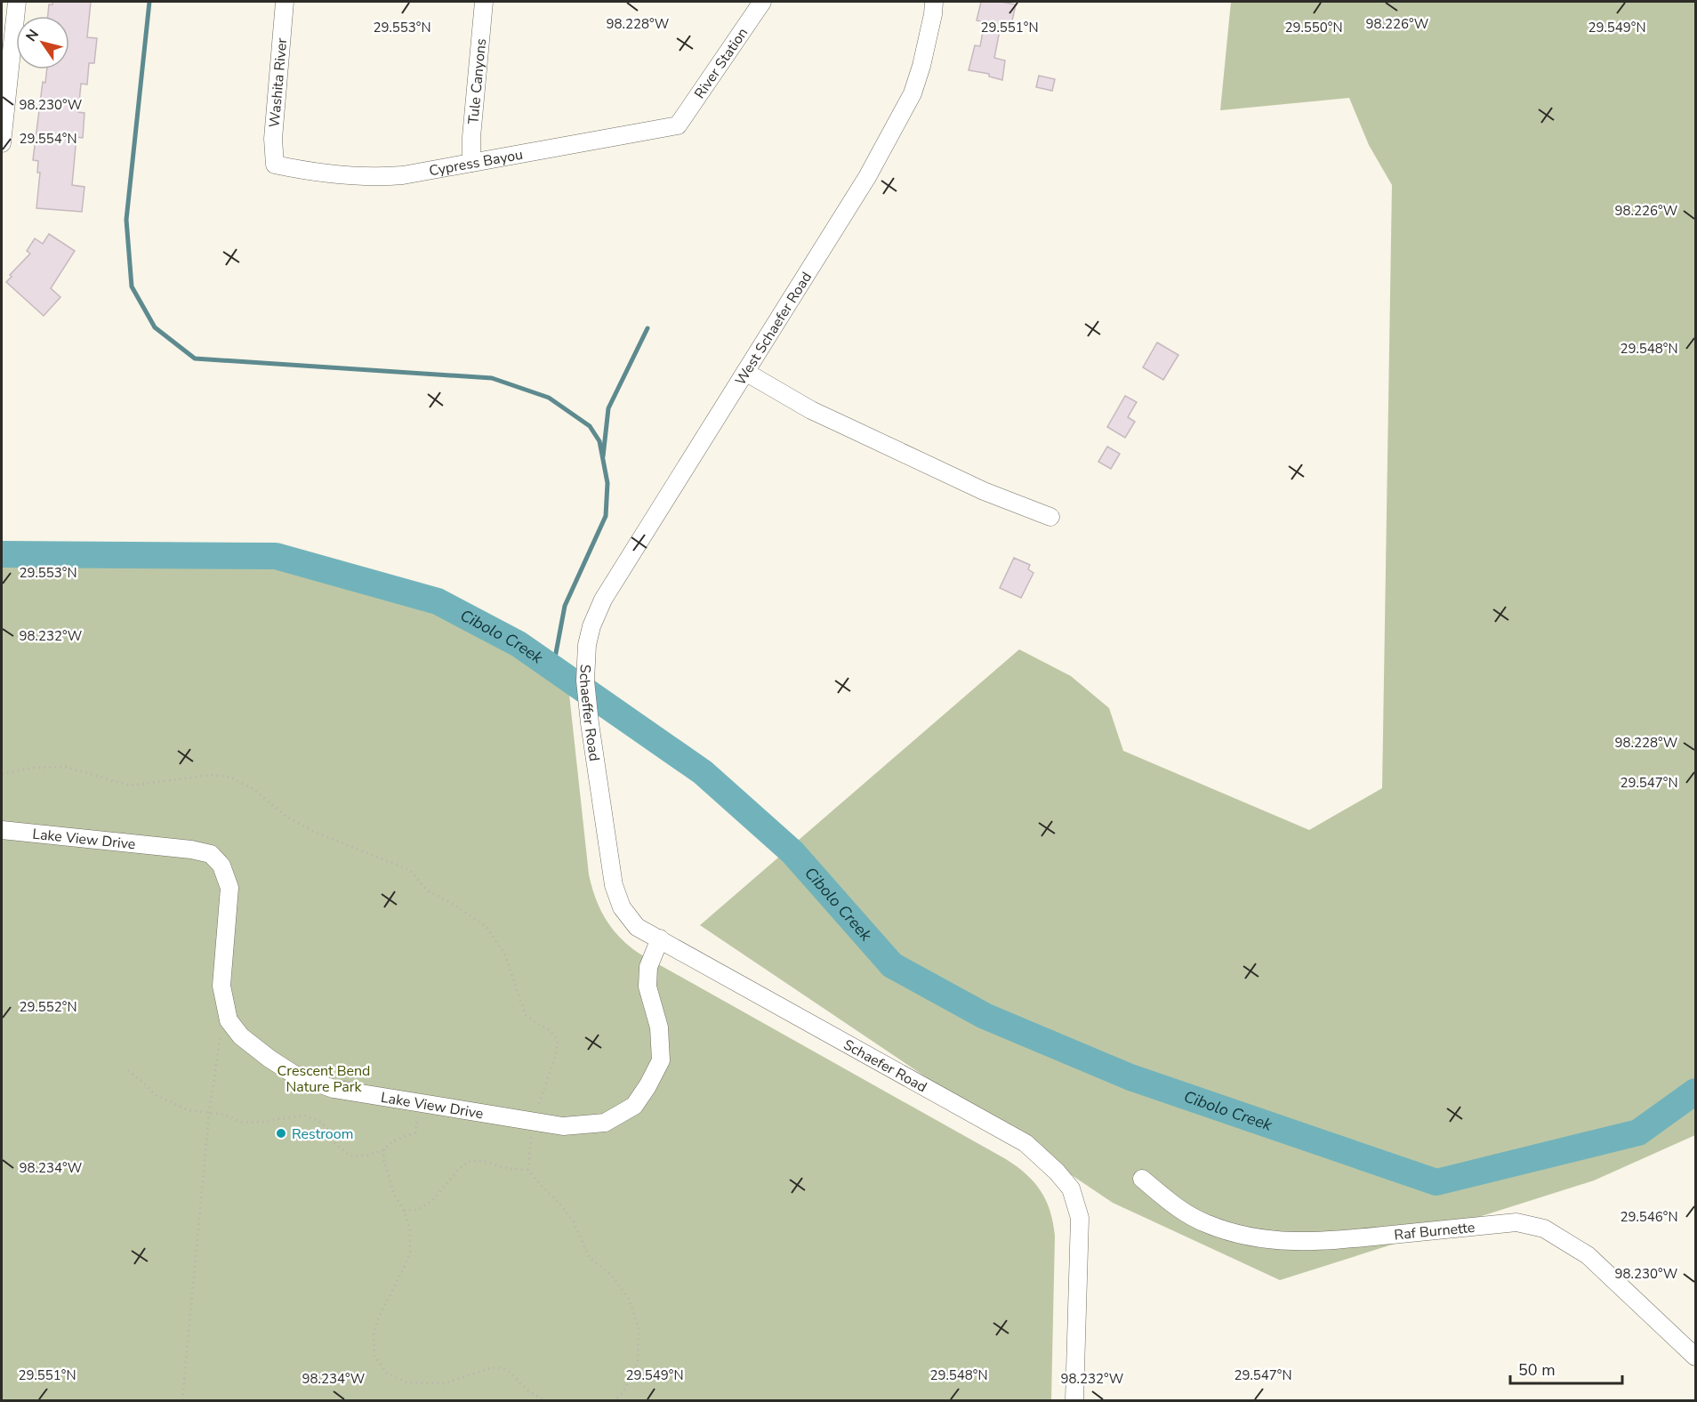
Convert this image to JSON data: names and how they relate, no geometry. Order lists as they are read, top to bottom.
{
  "streets": {
    "street": [
      "River Station",
      "Tule Canyons",
      "Washita River",
      "Cypress Bayou",
      "West Schaefer Road",
      "Schaeffer Road",
      "Lake View Drive",
      "Schaefer Road",
      "Raf Burnette"
    ]
  },
  "crossings": [
    ["River Station", "Cypress Bayou"],
    ["Tule Canyons", "Cypress Bayou"],
    ["Washita River", "Cypress Bayou"],
    ["West Schaefer Road", "Schaeffer Road"],
    ["Schaeffer Road", "Schaefer Road"],
    ["Lake View Drive", "Schaefer Road"]
  ],
  "water": ["Cibolo Creek"],
  "parks": ["Crescent Bend Nature Park"],
  "places": ["Restroom"],
  "scale_bar": "50 m",
  "north": "top left",
  "coordinates": [
    "98.226°W",
    "98.228°W",
    "29.553°N",
    "29.551°N",
    "29.550°N",
    "29.549°N",
    "98.230°W",
    "29.554°N",
    "29.548°N",
    "98.232°W",
    "29.547°N",
    "29.552°N",
    "98.234°W",
    "29.546°N"
  ]
}
